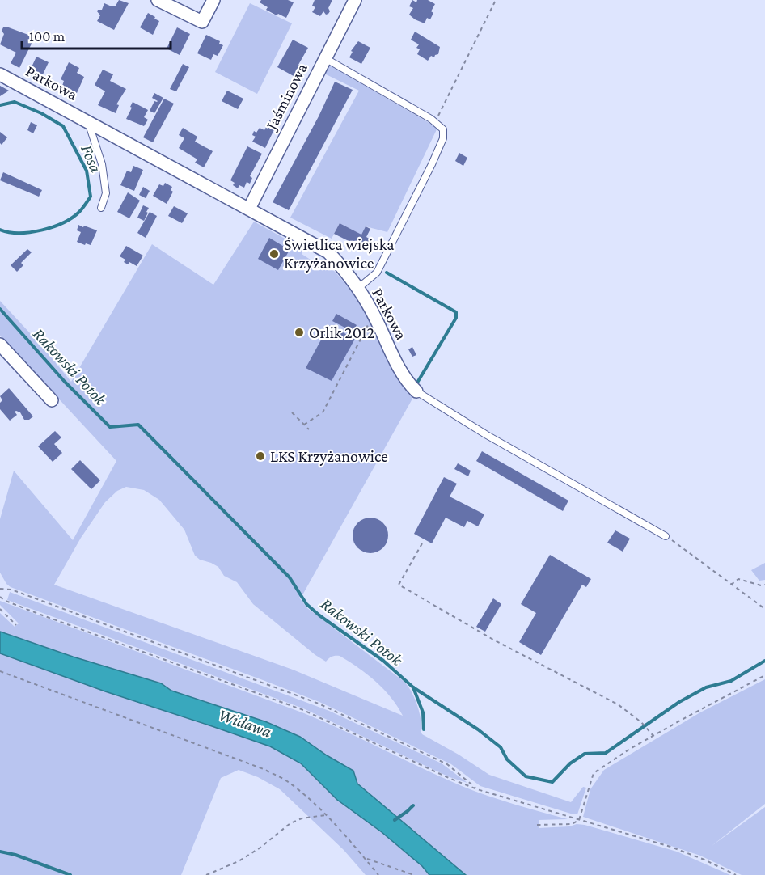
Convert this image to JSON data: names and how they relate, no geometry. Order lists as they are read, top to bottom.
{
  "streets": {
    "street": ["Parkowa", "Jaśminowa"]
  },
  "crossings": [
    ["Parkowa", "Jaśminowa"]
  ],
  "water": ["Fosa", "Rakowski Potok", "Widawa"],
  "places": ["Świetlica wiejska Krzyżanowice", "Orlik 2012", "LKS Krzyżanowice"],
  "scale_bar": "100 m"
}
